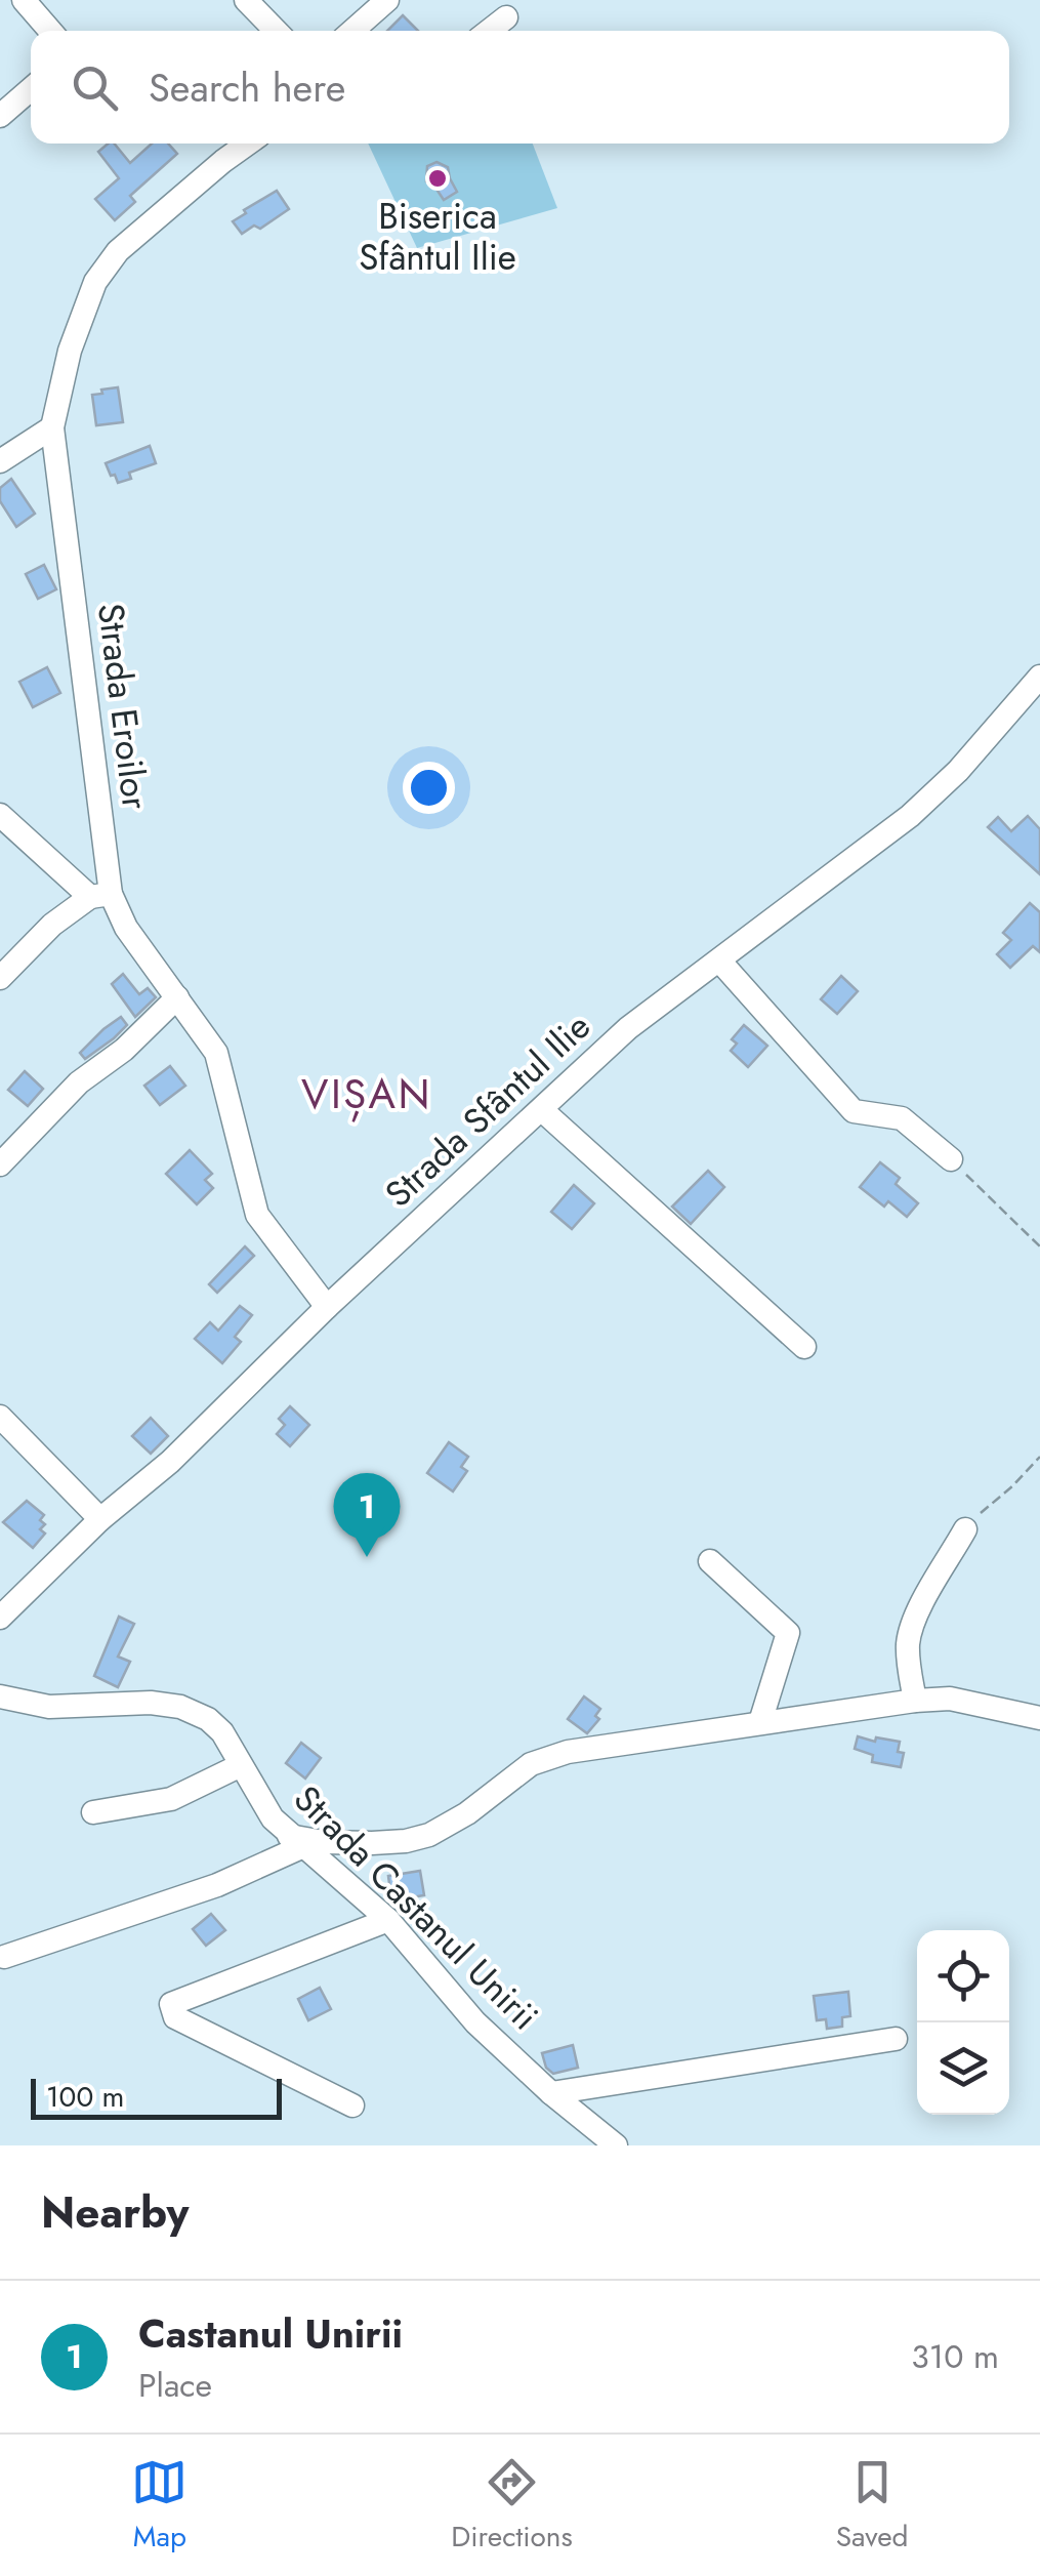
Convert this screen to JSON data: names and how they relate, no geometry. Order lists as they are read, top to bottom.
{
  "streets": {
    "street": ["Strada Eroilor", "Strada Sfântul Ilie", "Strada Castanul Unirii"]
  },
  "crossings": [
    ["Strada Eroilor", "Strada Sfântul Ilie"]
  ],
  "districts": ["VIȘAN"],
  "places": ["Biserica Sfântul Ilie"],
  "scale_bar": "100 m",
  "page": {
    "search": "Search here",
    "pins": "1",
    "scale": "100 m",
    "heading": "Nearby",
    "list": [
      {
        "mark": "1",
        "name": "Castanul Unirii",
        "note": "Place",
        "value": "310 m"
      }
    ],
    "nav": ["Map", "Directions", "Saved"]
  }
}
